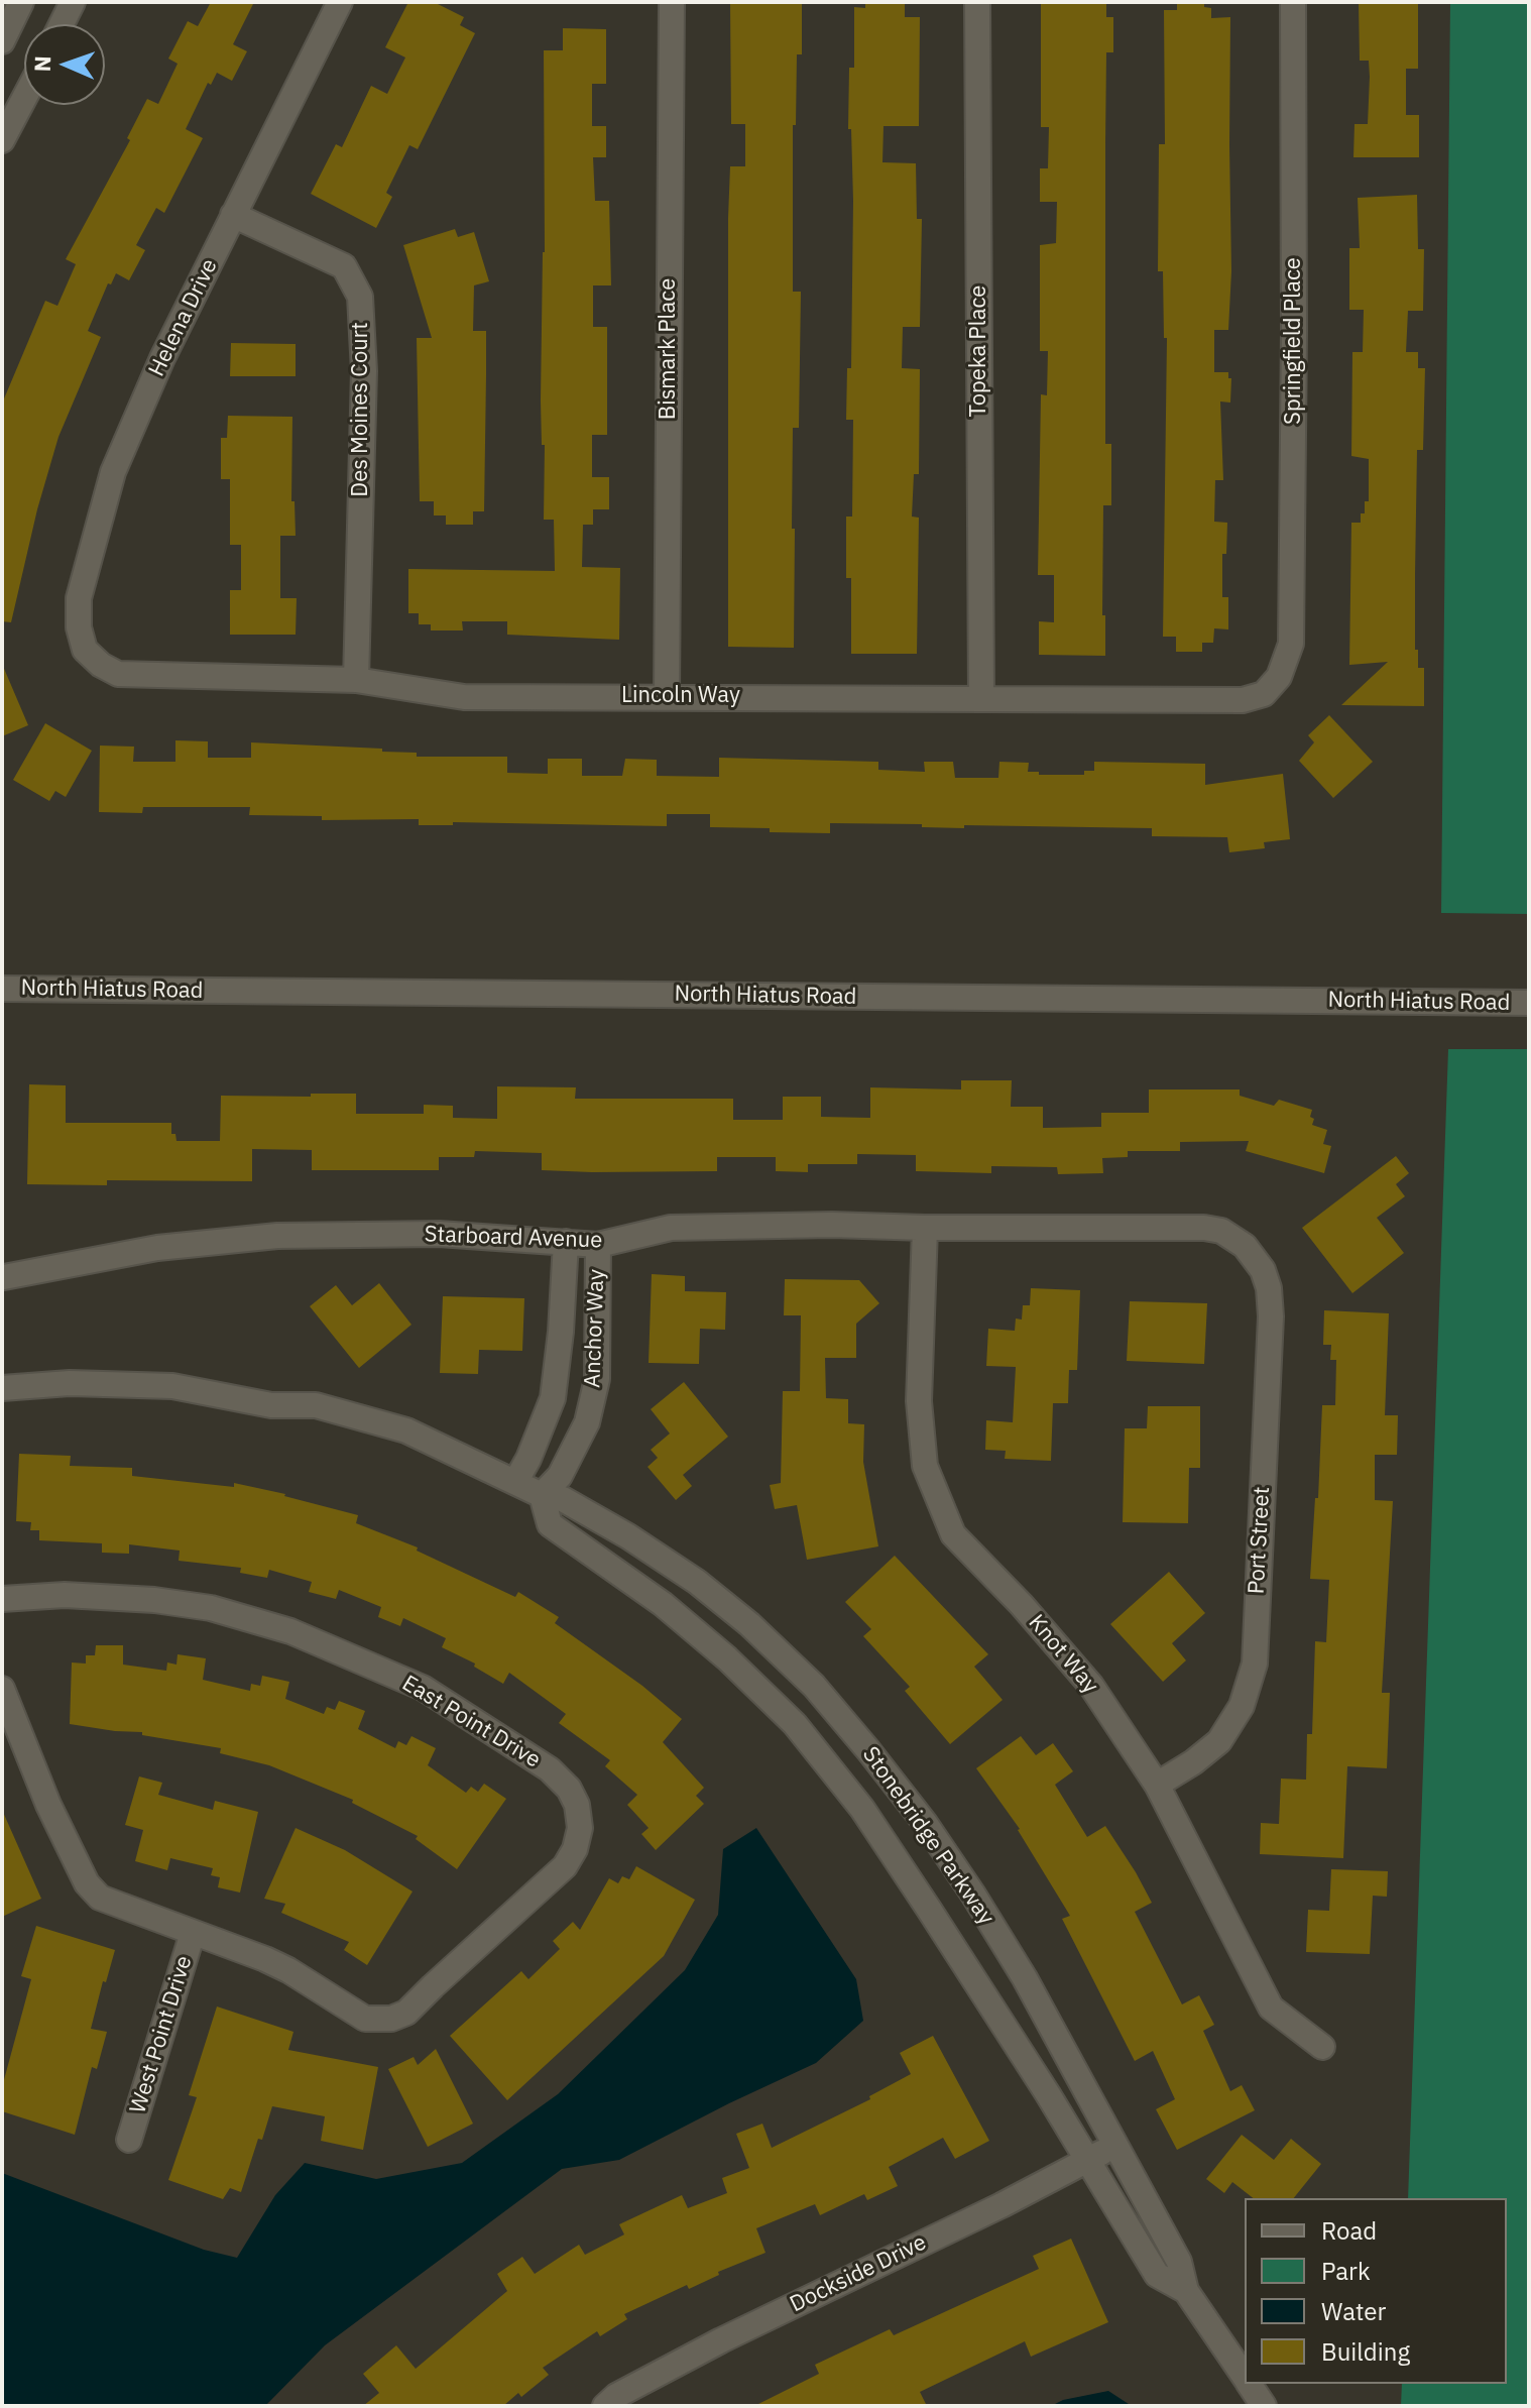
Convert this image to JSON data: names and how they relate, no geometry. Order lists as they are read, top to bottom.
{
  "streets": {
    "street": [
      "Helena Drive",
      "Springfield Place",
      "Bismark Place",
      "Topeka Place",
      "Des Moines Court",
      "Lincoln Way",
      "North Hiatus Road",
      "Starboard Avenue",
      "Anchor Way",
      "Port Street",
      "Knot Way",
      "East Point Drive",
      "Stonebridge Parkway",
      "West Point Drive",
      "Dockside Drive"
    ]
  },
  "crossings": [
    ["Helena Drive", "Des Moines Court"],
    ["Helena Drive", "Lincoln Way"],
    ["Springfield Place", "Lincoln Way"],
    ["Bismark Place", "Lincoln Way"],
    ["Topeka Place", "Lincoln Way"],
    ["Des Moines Court", "Lincoln Way"],
    ["Starboard Avenue", "Anchor Way"],
    ["Starboard Avenue", "Port Street"],
    ["Starboard Avenue", "Knot Way"],
    ["Anchor Way", "Stonebridge Parkway"],
    ["Port Street", "Knot Way"],
    ["East Point Drive", "West Point Drive"],
    ["Stonebridge Parkway", "Dockside Drive"]
  ],
  "legend": [
    "Road",
    "Park",
    "Water",
    "Building"
  ],
  "north": "left"
}
